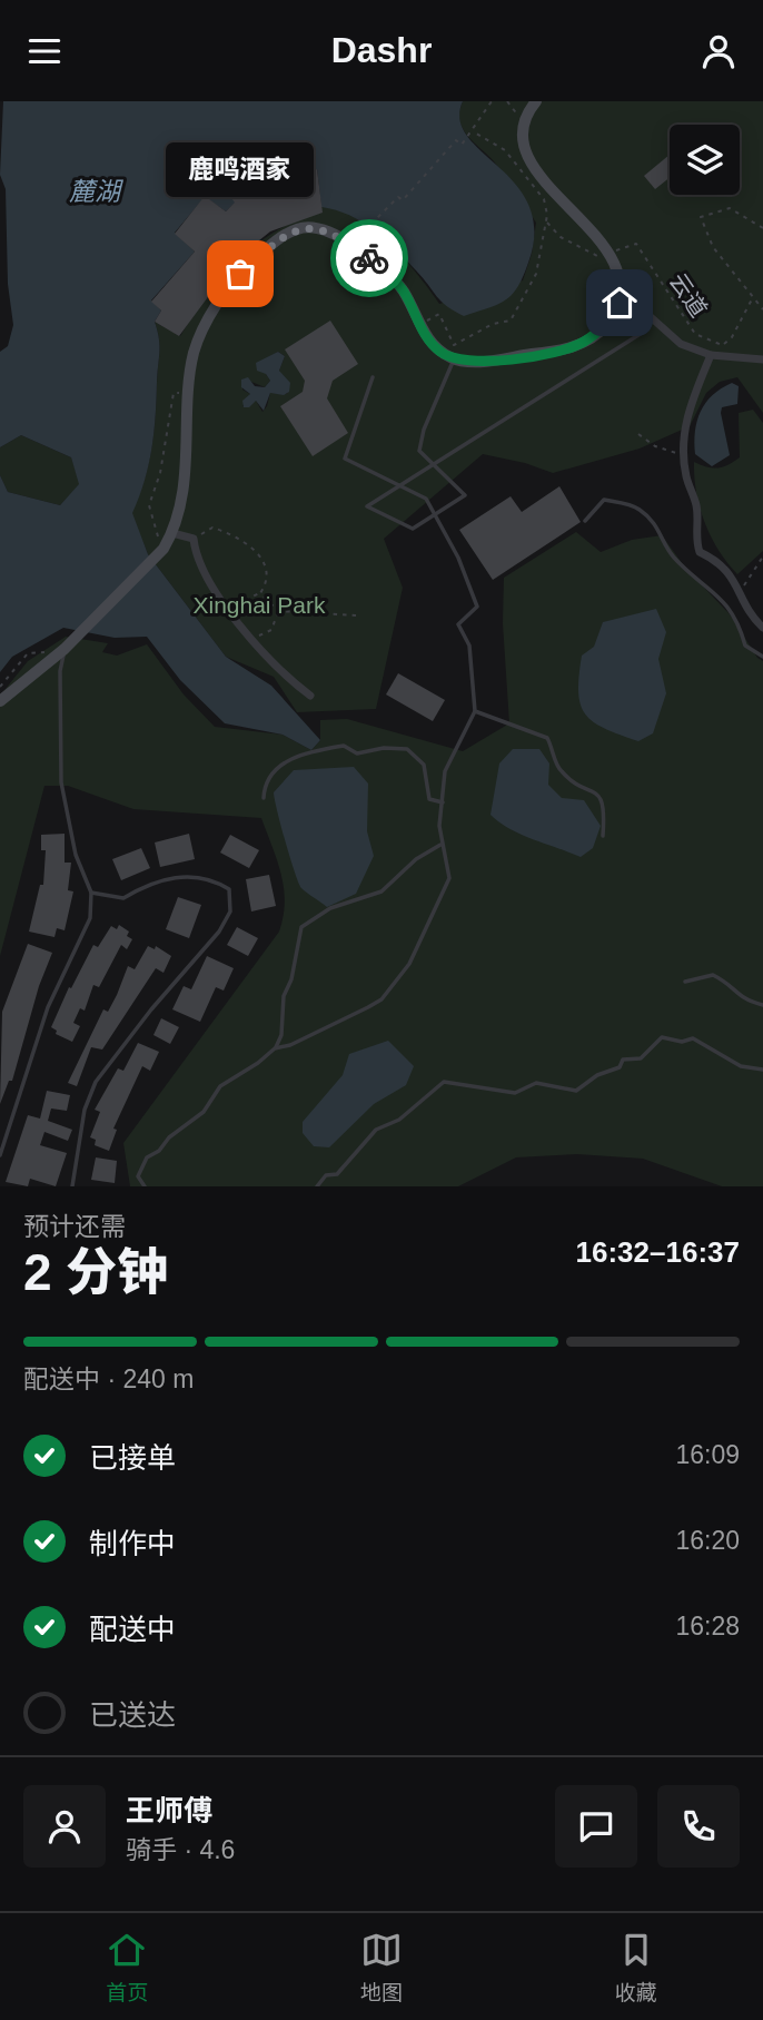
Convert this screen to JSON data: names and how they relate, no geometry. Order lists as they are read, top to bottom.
{
  "streets": {
    "path": ["云道"]
  },
  "water": ["麓湖"],
  "parks": ["Xinghai Park"],
  "places": ["鹿鸣酒家"],
  "page": {
    "header": "Dashr",
    "bubble": "鹿鸣酒家",
    "heading": ["2 分钟", "预计还需", "16:32–16:37"],
    "panel": ["王师傅", "骑手 · 4.6"],
    "bar": "配送中 · 240 m",
    "list": [
      ["已接单", "16:09"],
      ["制作中", "16:20"],
      ["配送中", "16:28"],
      "已送达"
    ],
    "tabs": ["首页", "地图", "收藏"]
  }
}
